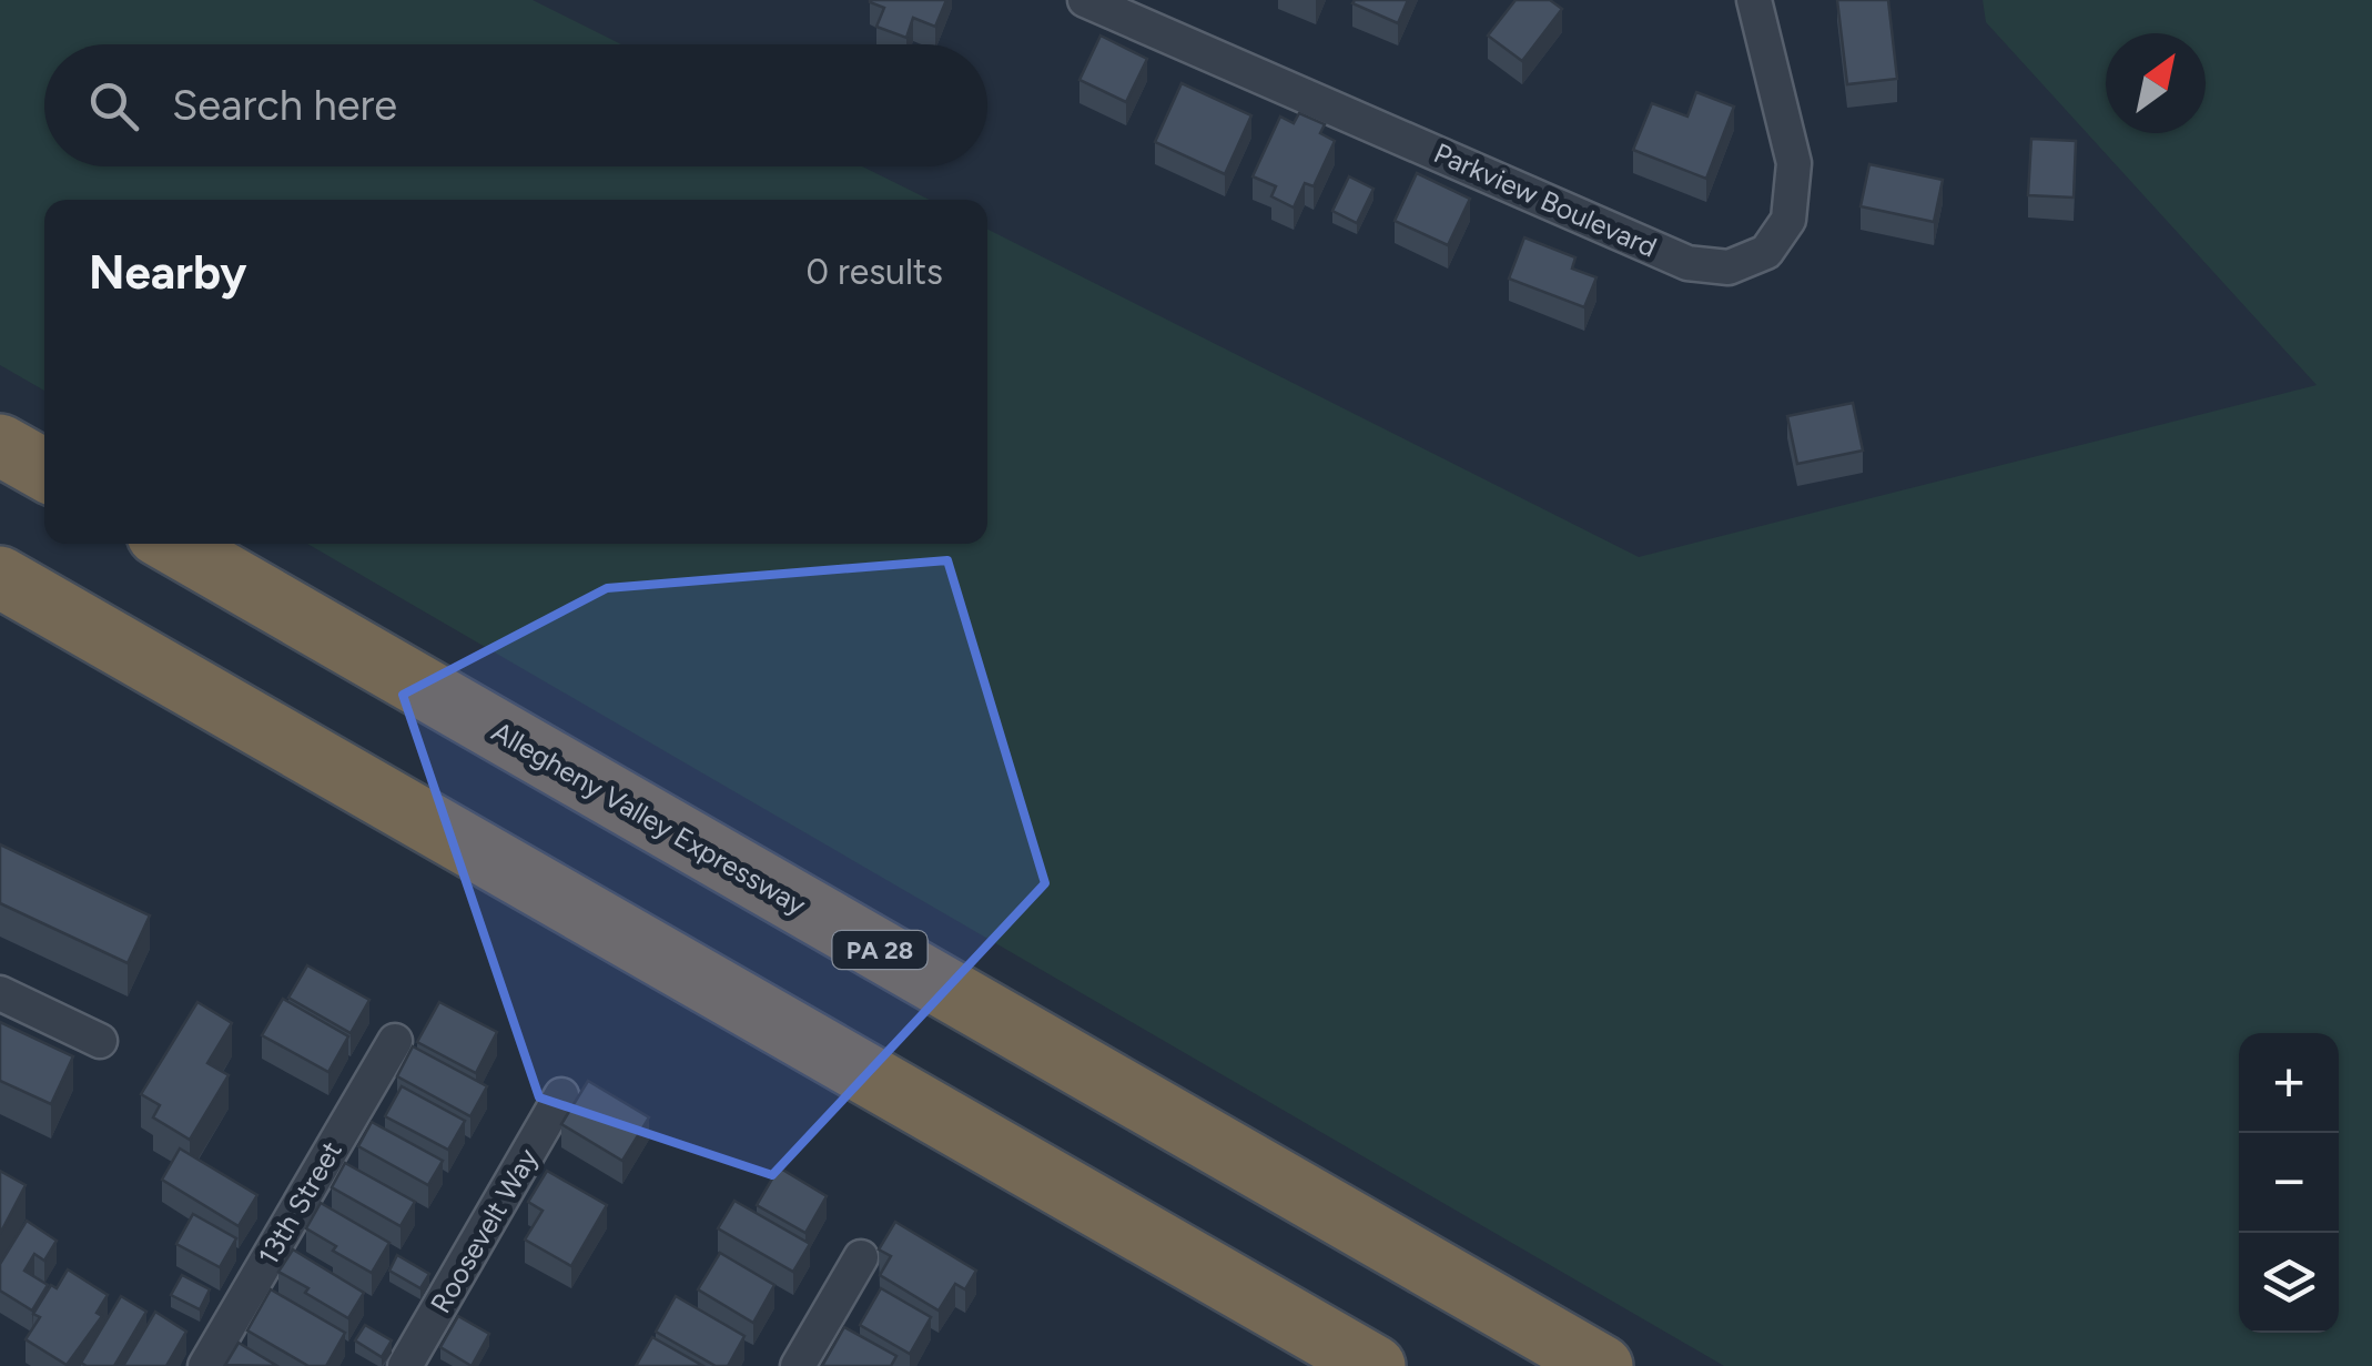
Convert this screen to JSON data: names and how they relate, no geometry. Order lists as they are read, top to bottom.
{
  "streets": {
    "highway": ["Allegheny Valley Expressway", "PA 28"],
    "street": ["Parkview Boulevard", "13th Street", "Roosevelt Way"]
  },
  "north": "top right",
  "page": {
    "search": "Search here",
    "heading": ["Nearby", "0 results"],
    "map_buttons": ["+", "−"]
  }
}
